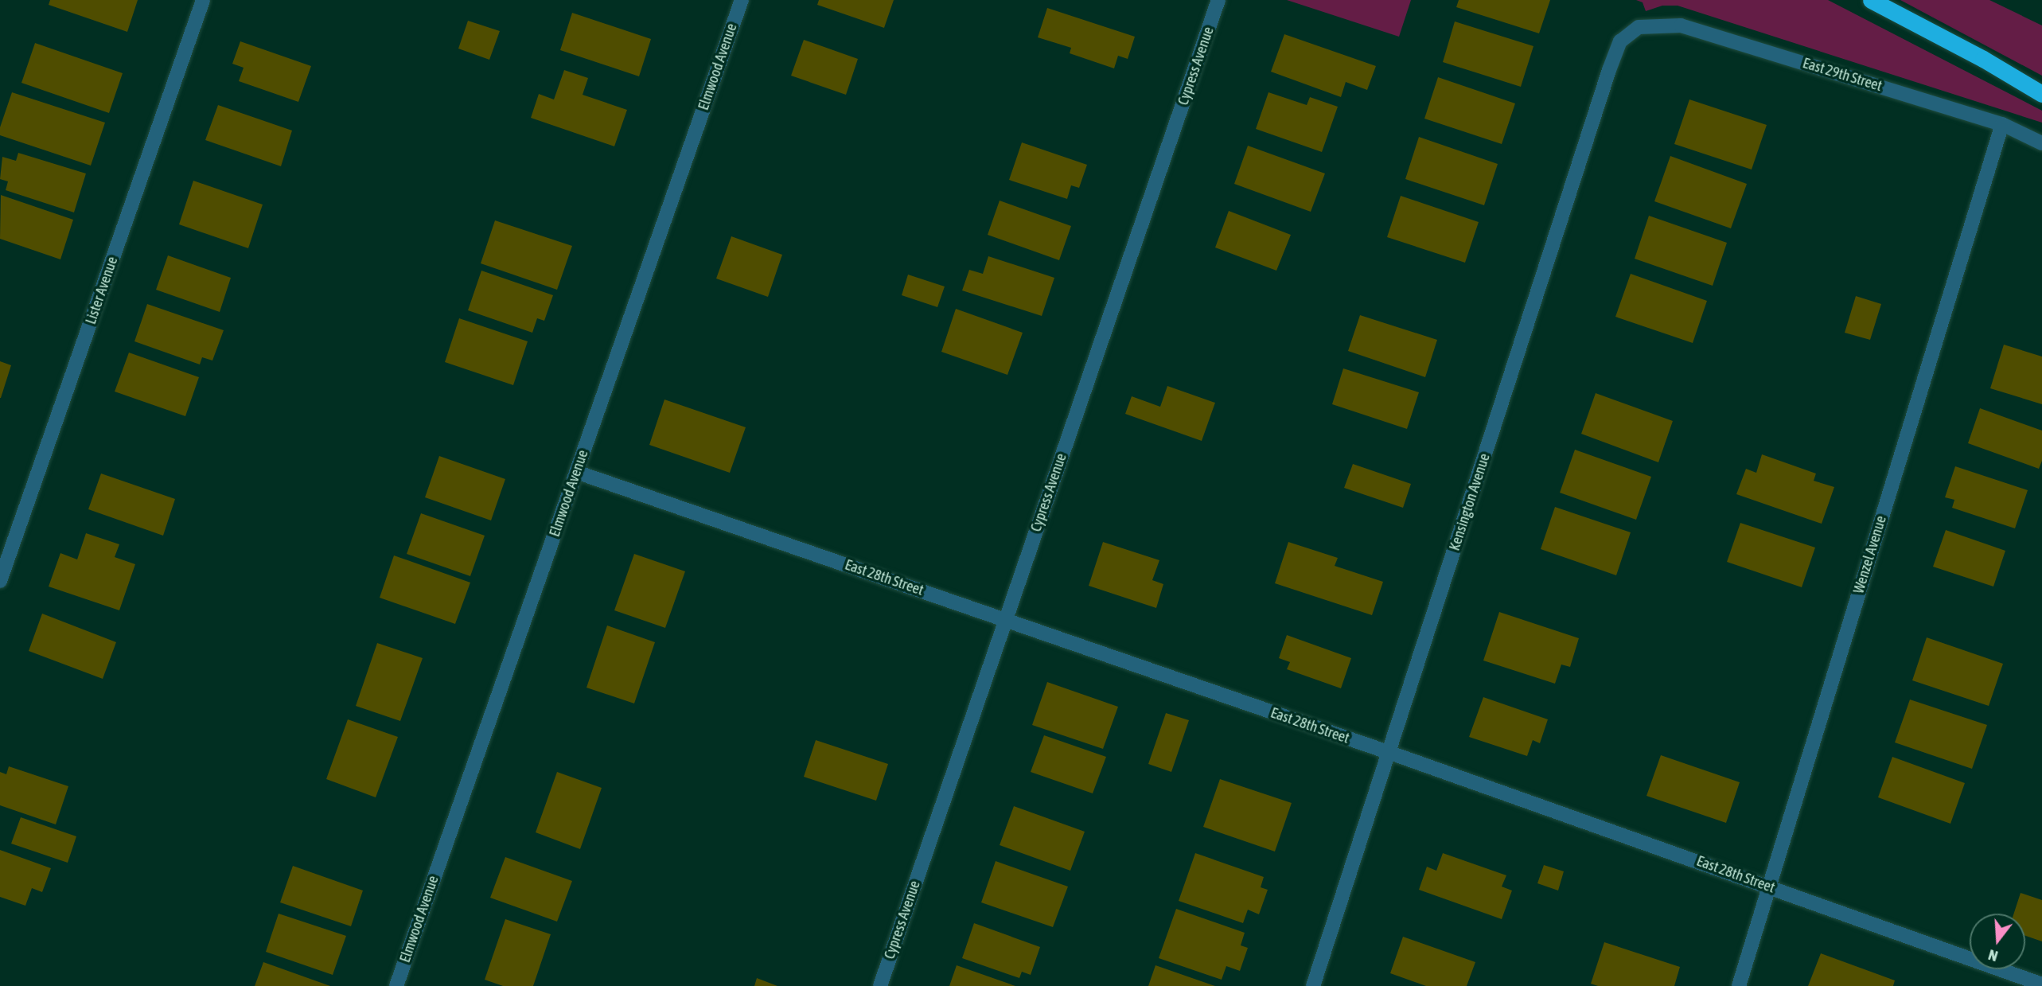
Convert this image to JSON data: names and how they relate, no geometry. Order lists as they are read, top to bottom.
{
  "streets": {
    "street": [
      "Cypress Avenue",
      "Elmwood Avenue",
      "East 29th Street",
      "Lister Avenue",
      "Kensington Avenue",
      "Wenzel Avenue",
      "East 28th Street"
    ]
  },
  "crossings": [
    ["Cypress Avenue", "East 28th Street"],
    ["Elmwood Avenue", "East 28th Street"],
    ["East 29th Street", "Kensington Avenue"],
    ["East 29th Street", "Wenzel Avenue"],
    ["Kensington Avenue", "East 28th Street"],
    ["Wenzel Avenue", "East 28th Street"]
  ],
  "north": "bottom"
}
